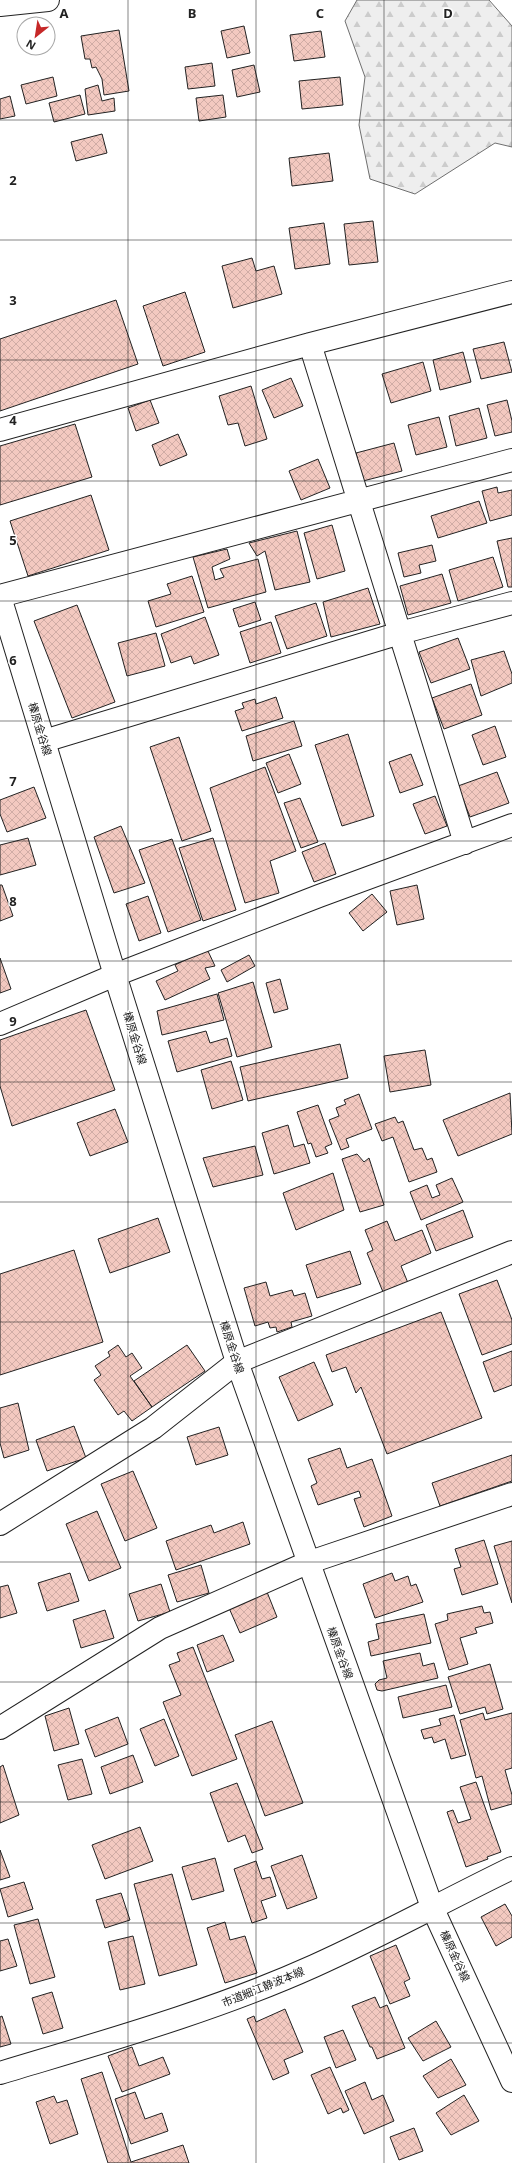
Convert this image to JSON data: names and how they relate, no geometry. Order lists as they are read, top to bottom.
{
  "streets": {
    "street": ["榛原金谷線", "市道細江静波本線"]
  },
  "crossings": [
    ["榛原金谷線", "市道細江静波本線"]
  ],
  "north": "bottom left",
  "grid": {
    "columns": [
      "A",
      "B",
      "C",
      "D"
    ],
    "rows": [
      "2",
      "3",
      "4",
      "5",
      "6",
      "7",
      "8",
      "9"
    ]
  }
}
